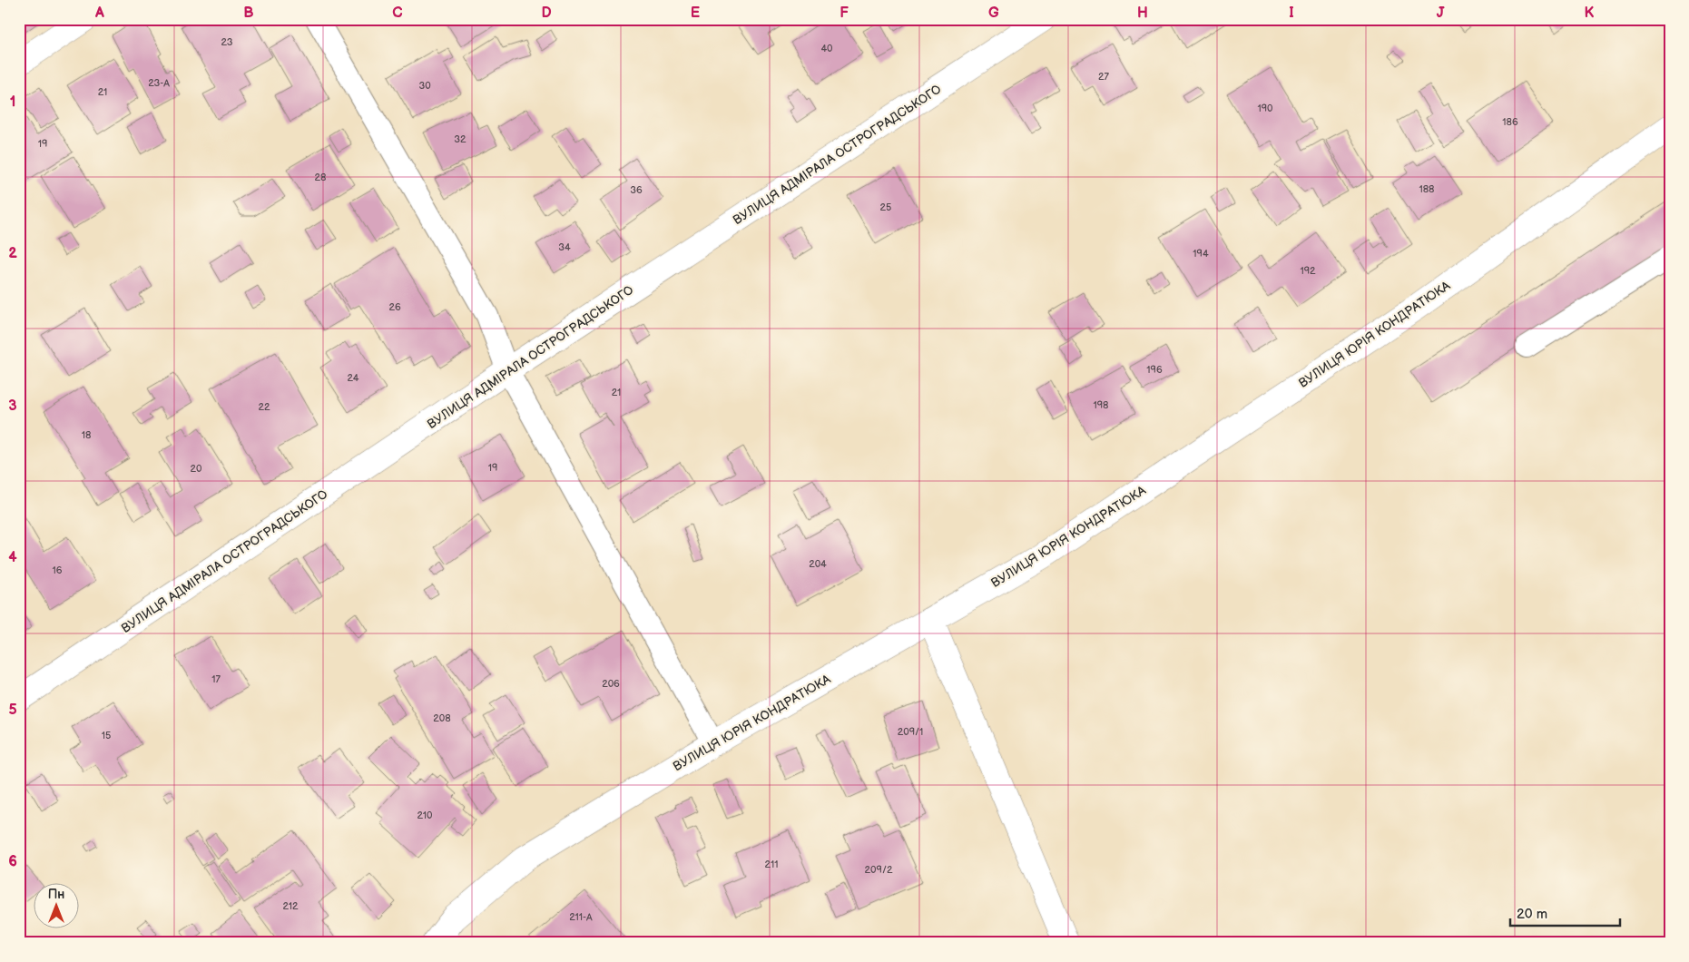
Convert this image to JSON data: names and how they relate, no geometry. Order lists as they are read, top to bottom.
{
  "streets": {
    "street": ["ВУЛИЦЯ АДМІРАЛА ОСТРОГРАДСЬКОГО", "ВУЛИЦЯ ЮРІЯ КОНДРАТЮКА"]
  },
  "house_numbers": [
    "23",
    "40",
    "27",
    "23-А",
    "30",
    "21",
    "190",
    "186",
    "32",
    "19",
    "28",
    "188",
    "36",
    "25",
    "34",
    "194",
    "192",
    "26",
    "196",
    "24",
    "21",
    "198",
    "22",
    "18",
    "19",
    "20",
    "204",
    "16",
    "17",
    "206",
    "208",
    "209/1",
    "15",
    "210",
    "211",
    "209/2",
    "212",
    "211-А"
  ],
  "scale_bar": "20 m",
  "north": "top",
  "grid": {
    "columns": [
      "A",
      "B",
      "C",
      "D",
      "E",
      "F",
      "G",
      "H",
      "I",
      "J",
      "K"
    ],
    "rows": [
      "1",
      "2",
      "3",
      "4",
      "5",
      "6"
    ]
  }
}
